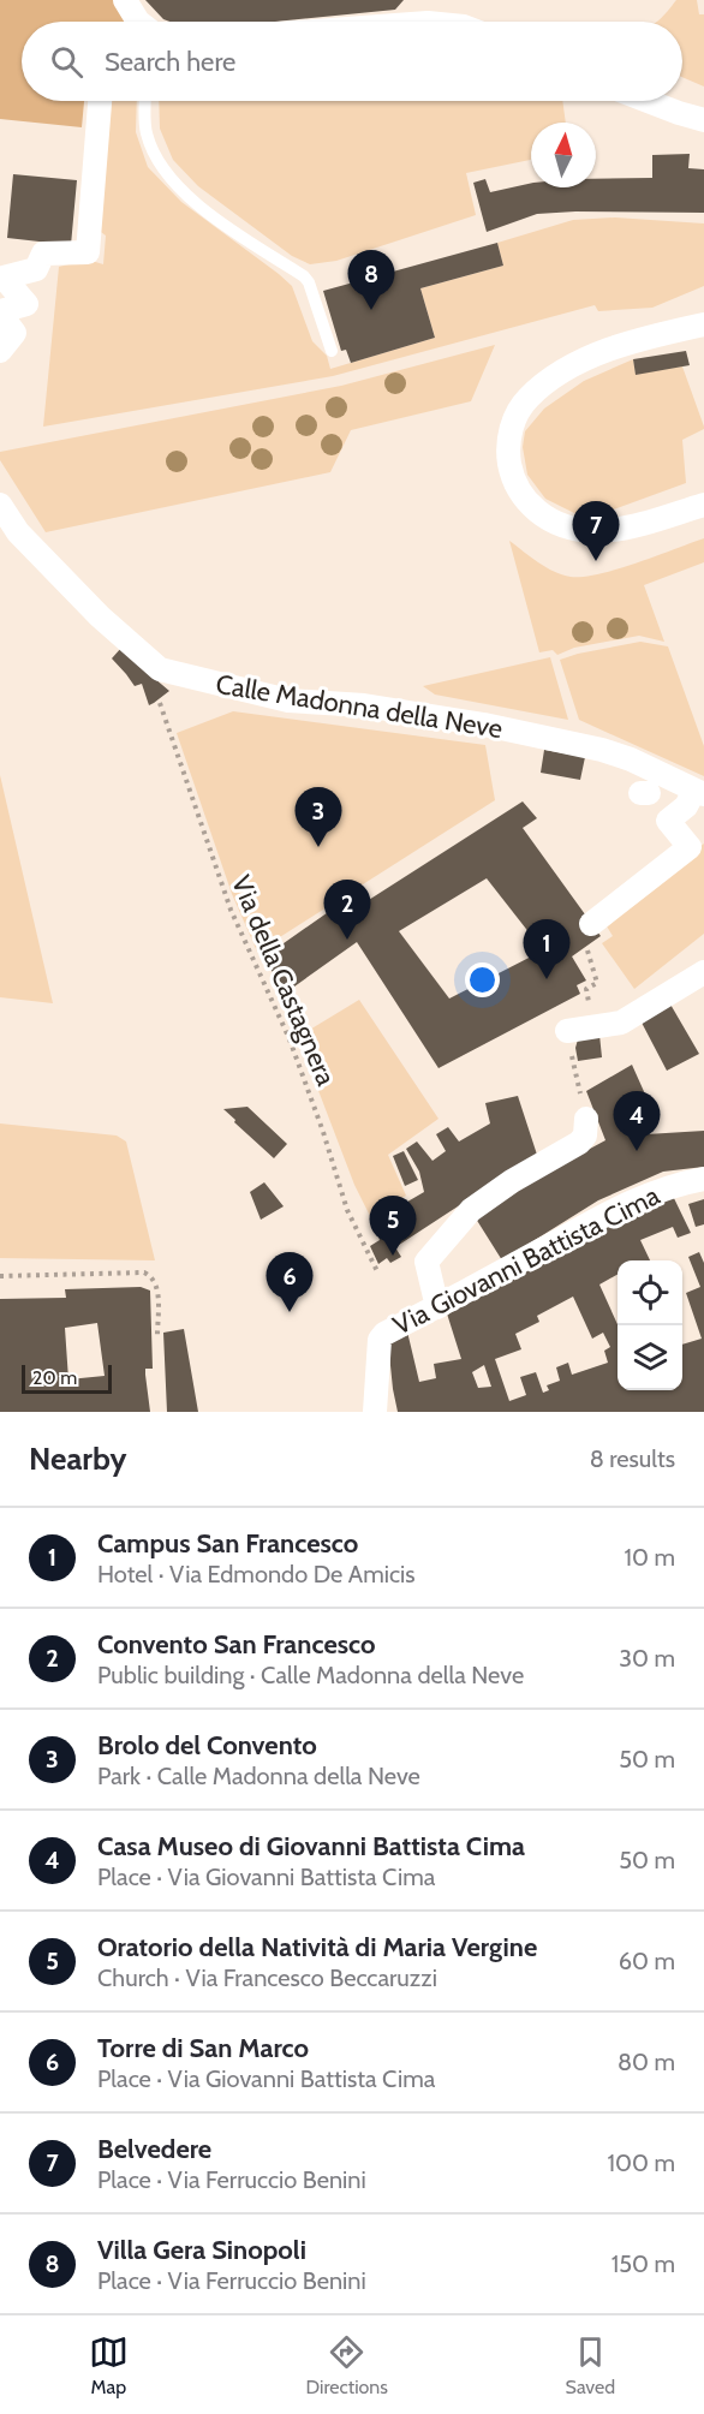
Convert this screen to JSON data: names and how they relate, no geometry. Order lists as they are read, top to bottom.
{
  "streets": {
    "street": ["Calle Madonna della Neve", "Via Giovanni Battista Cima"],
    "path": ["Via della Castagnera"]
  },
  "scale_bar": "20 m",
  "north": "top",
  "page": {
    "search": "Search here",
    "pins": [
      "8",
      "7",
      "3",
      "2",
      "1",
      "4",
      "5",
      "6"
    ],
    "scale": "20 m",
    "heading": ["Nearby", "8 results"],
    "list": [
      {
        "mark": "1",
        "name": "Campus San Francesco",
        "note": "Hotel · Via Edmondo De Amicis",
        "value": "10 m"
      },
      {
        "mark": "2",
        "name": "Convento San Francesco",
        "note": "Public building · Calle Madonna della Neve",
        "value": "30 m"
      },
      {
        "mark": "3",
        "name": "Brolo del Convento",
        "note": "Park · Calle Madonna della Neve",
        "value": "50 m"
      },
      {
        "mark": "4",
        "name": "Casa Museo di Giovanni Battista Cima",
        "note": "Place · Via Giovanni Battista Cima",
        "value": "50 m"
      },
      {
        "mark": "5",
        "name": "Oratorio della Natività di Maria Vergine",
        "note": "Church · Via Francesco Beccaruzzi",
        "value": "60 m"
      },
      {
        "mark": "6",
        "name": "Torre di San Marco",
        "note": "Place · Via Giovanni Battista Cima",
        "value": "80 m"
      },
      {
        "mark": "7",
        "name": "Belvedere",
        "note": "Place · Via Ferruccio Benini",
        "value": "100 m"
      },
      {
        "mark": "8",
        "name": "Villa Gera Sinopoli",
        "note": "Place · Via Ferruccio Benini",
        "value": "150 m"
      }
    ],
    "nav": ["Map", "Directions", "Saved"]
  }
}
